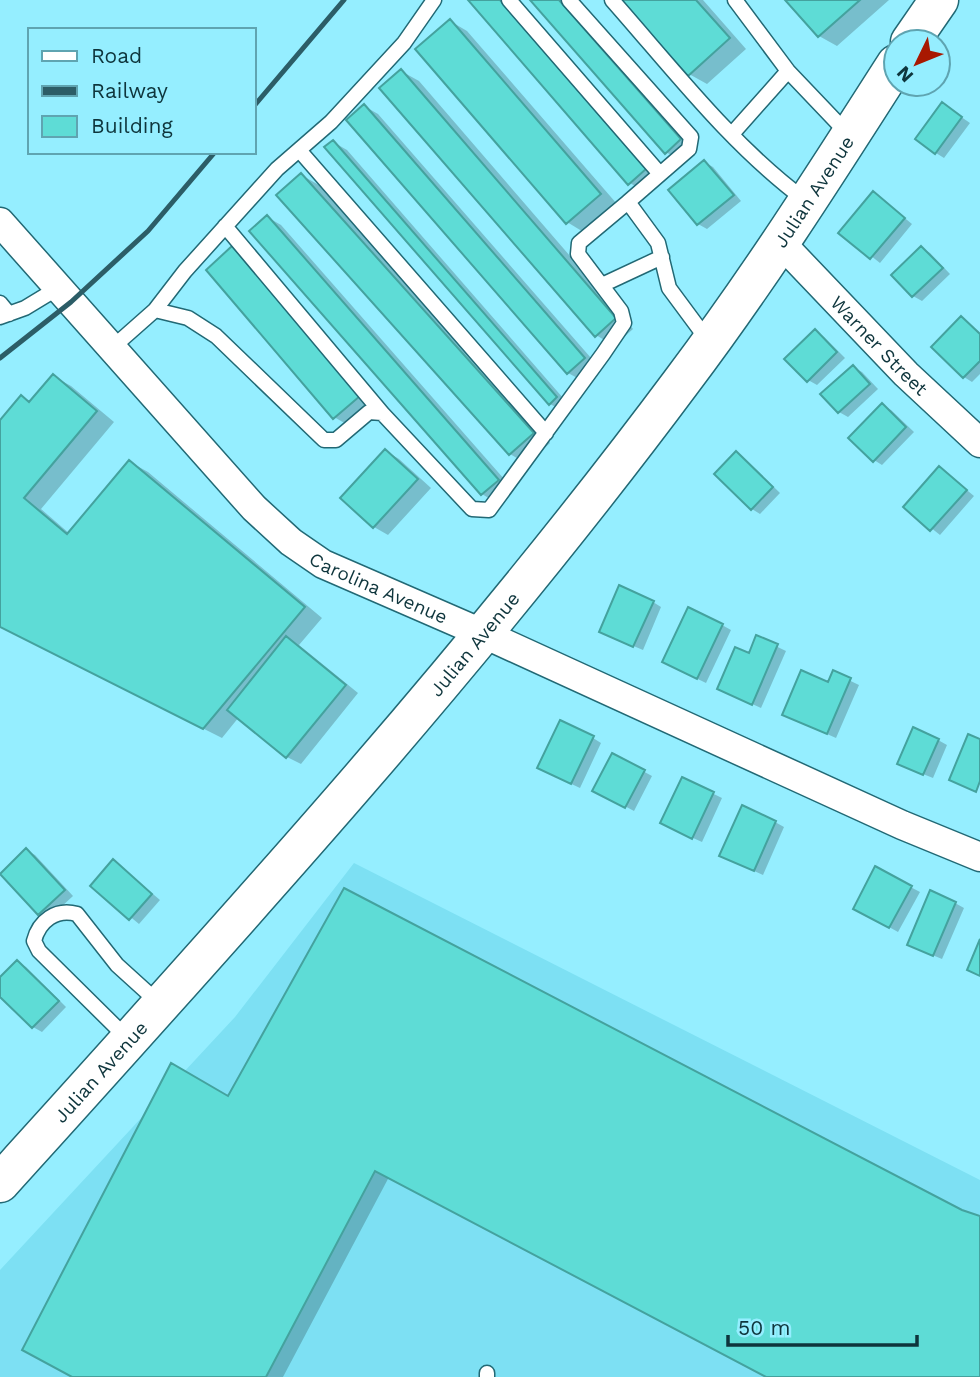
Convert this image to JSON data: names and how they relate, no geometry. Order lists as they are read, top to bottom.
{
  "streets": {
    "street": ["Julian Avenue", "Warner Street", "Carolina Avenue"]
  },
  "crossings": [
    ["Julian Avenue", "Warner Street"],
    ["Julian Avenue", "Carolina Avenue"]
  ],
  "legend": ["Road", "Railway", "Building"],
  "scale_bar": "50 m",
  "north": "bottom left"
}
